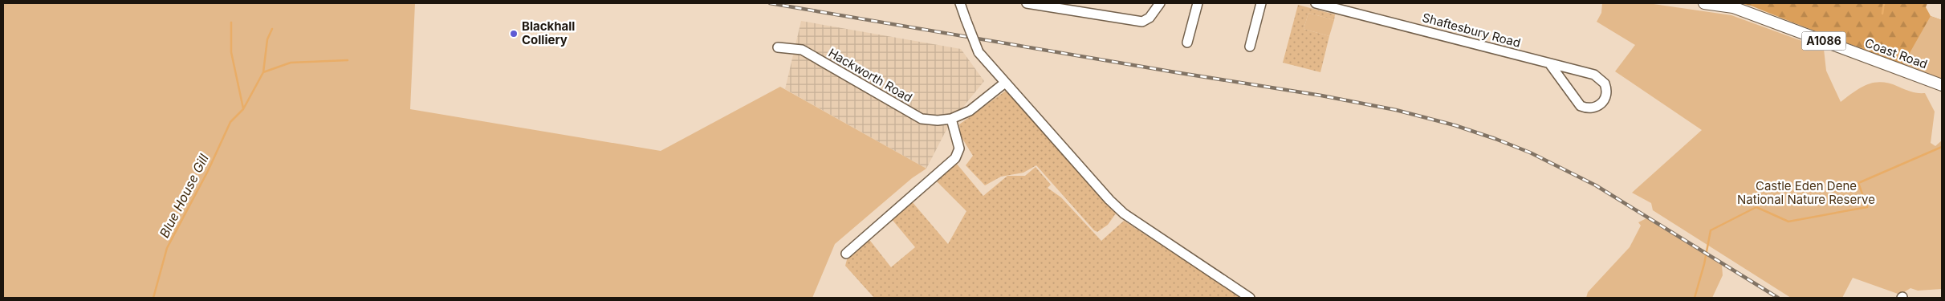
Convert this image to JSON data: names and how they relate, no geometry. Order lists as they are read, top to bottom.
{
  "streets": {
    "main road": ["A1086", "Coast Road"],
    "street": ["Shaftesbury Road", "Hackworth Road"]
  },
  "water": ["Blue House Gill"],
  "parks": ["Castle Eden Dene National Nature Reserve"],
  "places": ["Blackhall Colliery"]
}
